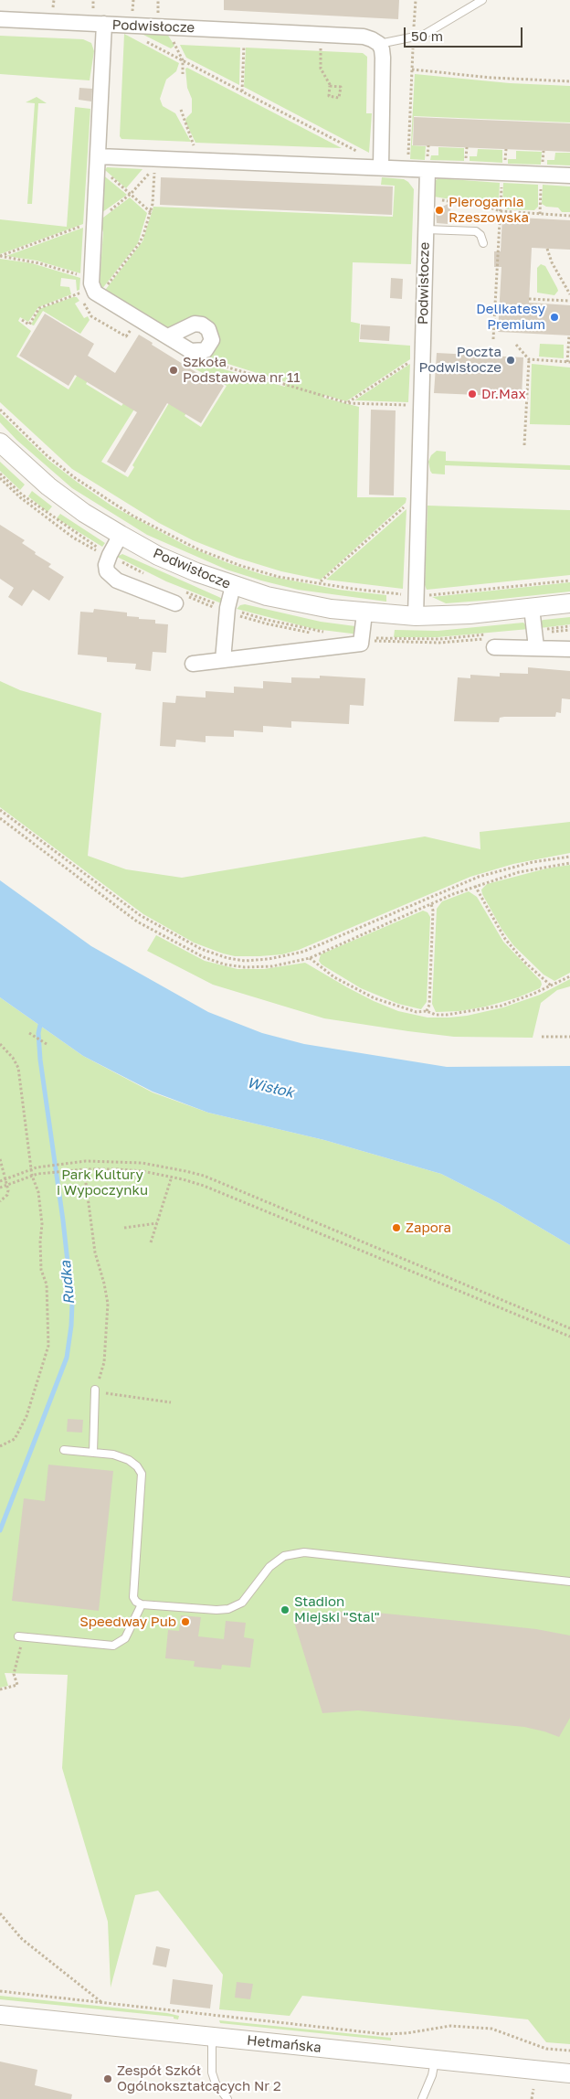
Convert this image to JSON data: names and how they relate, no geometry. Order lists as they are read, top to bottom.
{
  "streets": {
    "street": ["Podwisłocze", "Hetmańska"]
  },
  "water": ["Wisłok", "Rudka"],
  "parks": ["Park Kultury i Wypoczynku"],
  "places": [
    "Pierogarnia Rzeszowska",
    "Delikatesy Premium",
    "Poczta Podwisłocze",
    "Szkoła Podstawowa nr 11",
    "Dr.Max",
    "Zapora",
    "Stadion Miejski \"Stal\"",
    "Speedway Pub",
    "Zespół Szkół Ogólnokształcących Nr 2"
  ],
  "scale_bar": "50 m"
}
